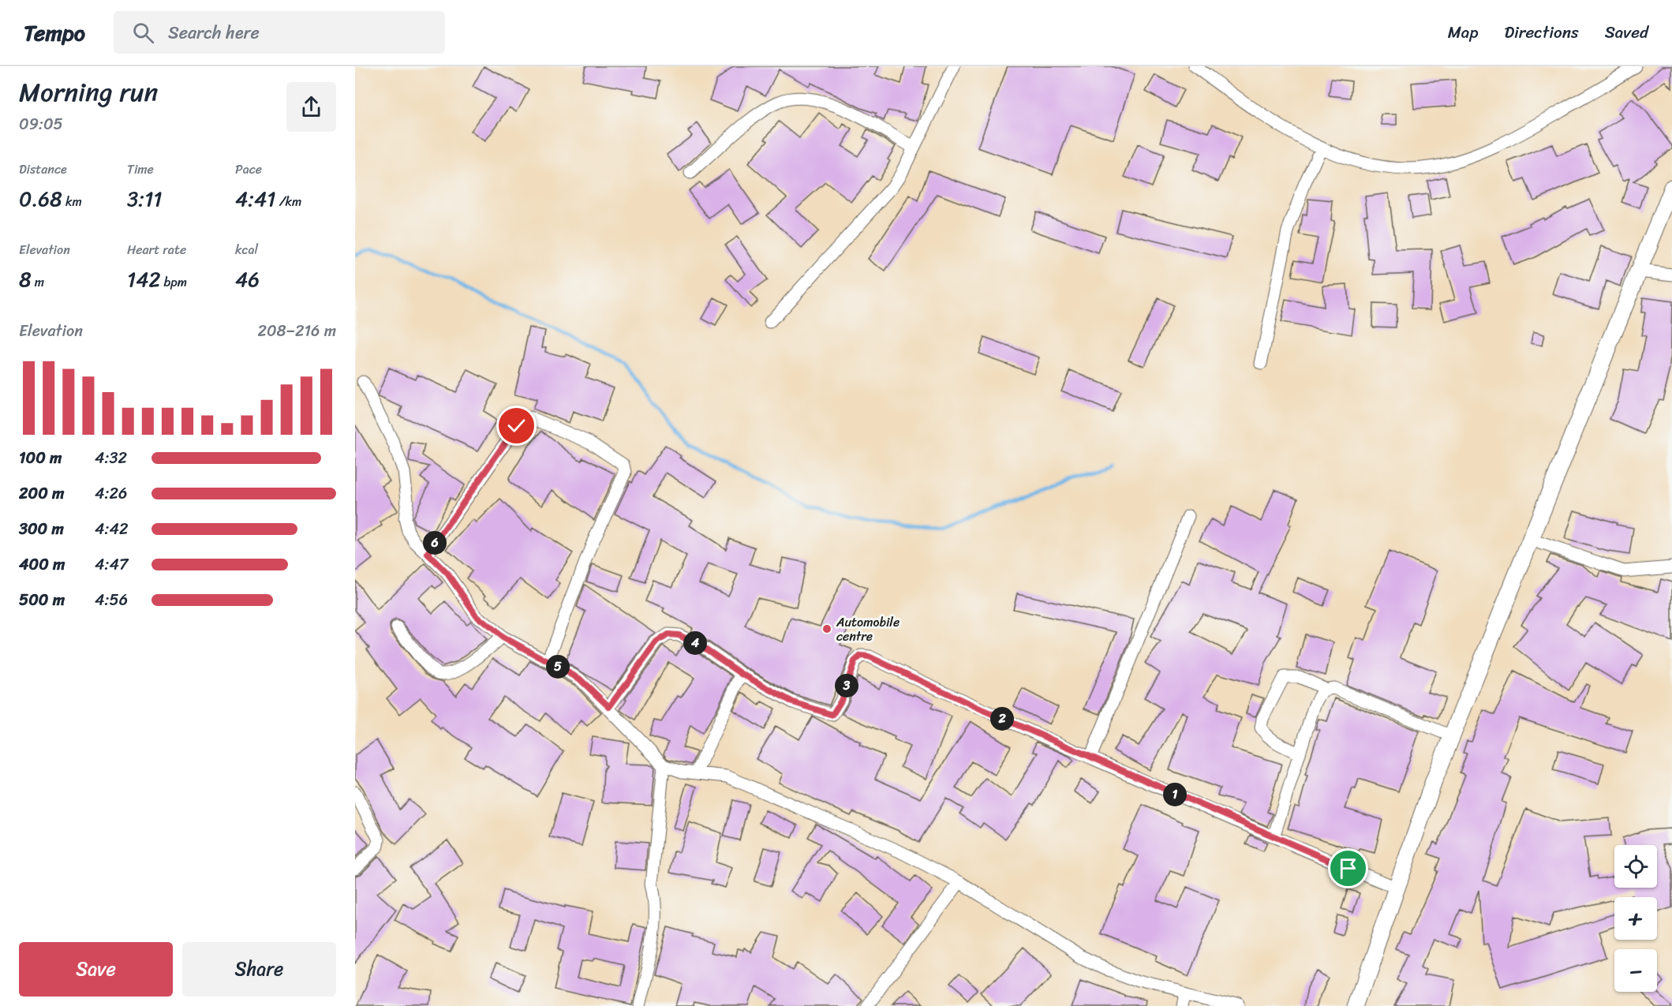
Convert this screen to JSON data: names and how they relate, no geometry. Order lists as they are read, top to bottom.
{
  "places": ["Automobile centre"],
  "page": {
    "header": "Tempo",
    "search": "Search here",
    "nav": ["Map", "Directions", "Saved"],
    "heading": ["Morning run", "09:05"],
    "stats": [
      ["Distance", "0.68 km"],
      ["Time", "3:11"],
      ["Pace", "4:41 /km"],
      ["Elevation", "8 m"],
      ["Heart rate", "142 bpm"],
      ["kcal", "46"]
    ],
    "chart": ["Elevation", "208–216 m"],
    "list": [
      {
        "name": "100 m",
        "note": "4:32"
      },
      {
        "name": "200 m",
        "note": "4:26"
      },
      {
        "name": "300 m",
        "note": "4:42"
      },
      {
        "name": "400 m",
        "note": "4:47"
      },
      {
        "name": "500 m",
        "note": "4:56"
      }
    ],
    "pins": [
      "6",
      "4",
      "5",
      "3",
      "2",
      "1"
    ],
    "map_buttons": ["+", "−"],
    "buttons": ["Save", "Share"]
  }
}
